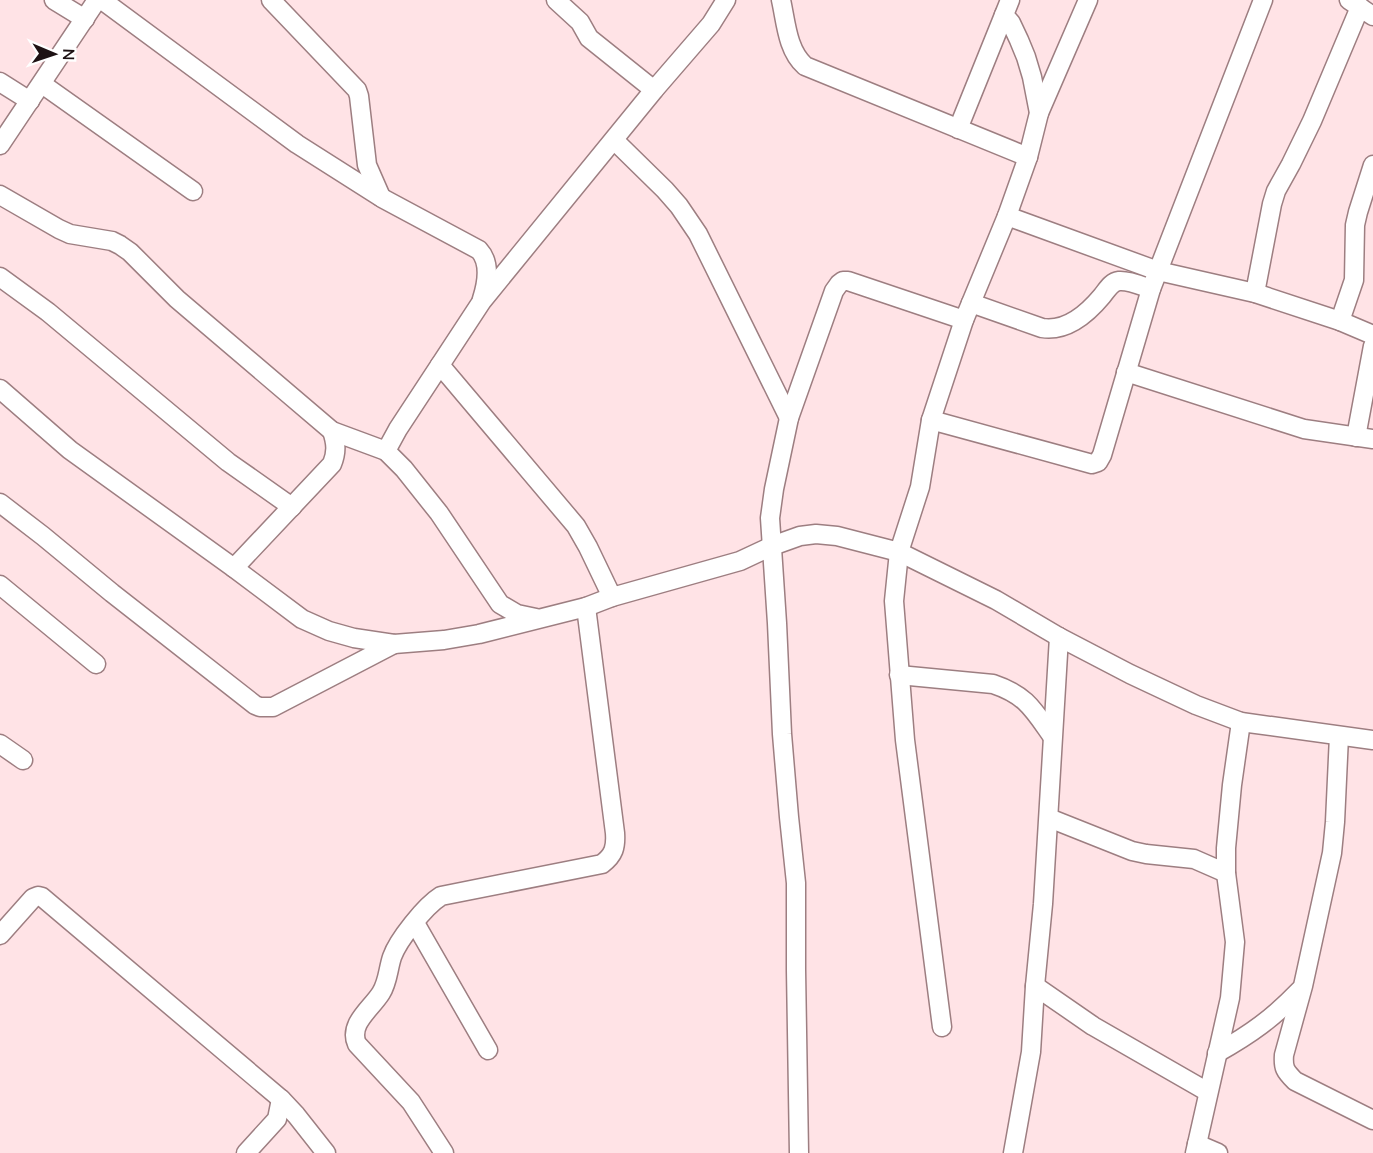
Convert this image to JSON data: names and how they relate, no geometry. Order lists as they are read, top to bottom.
{
  "north": "right"
}
